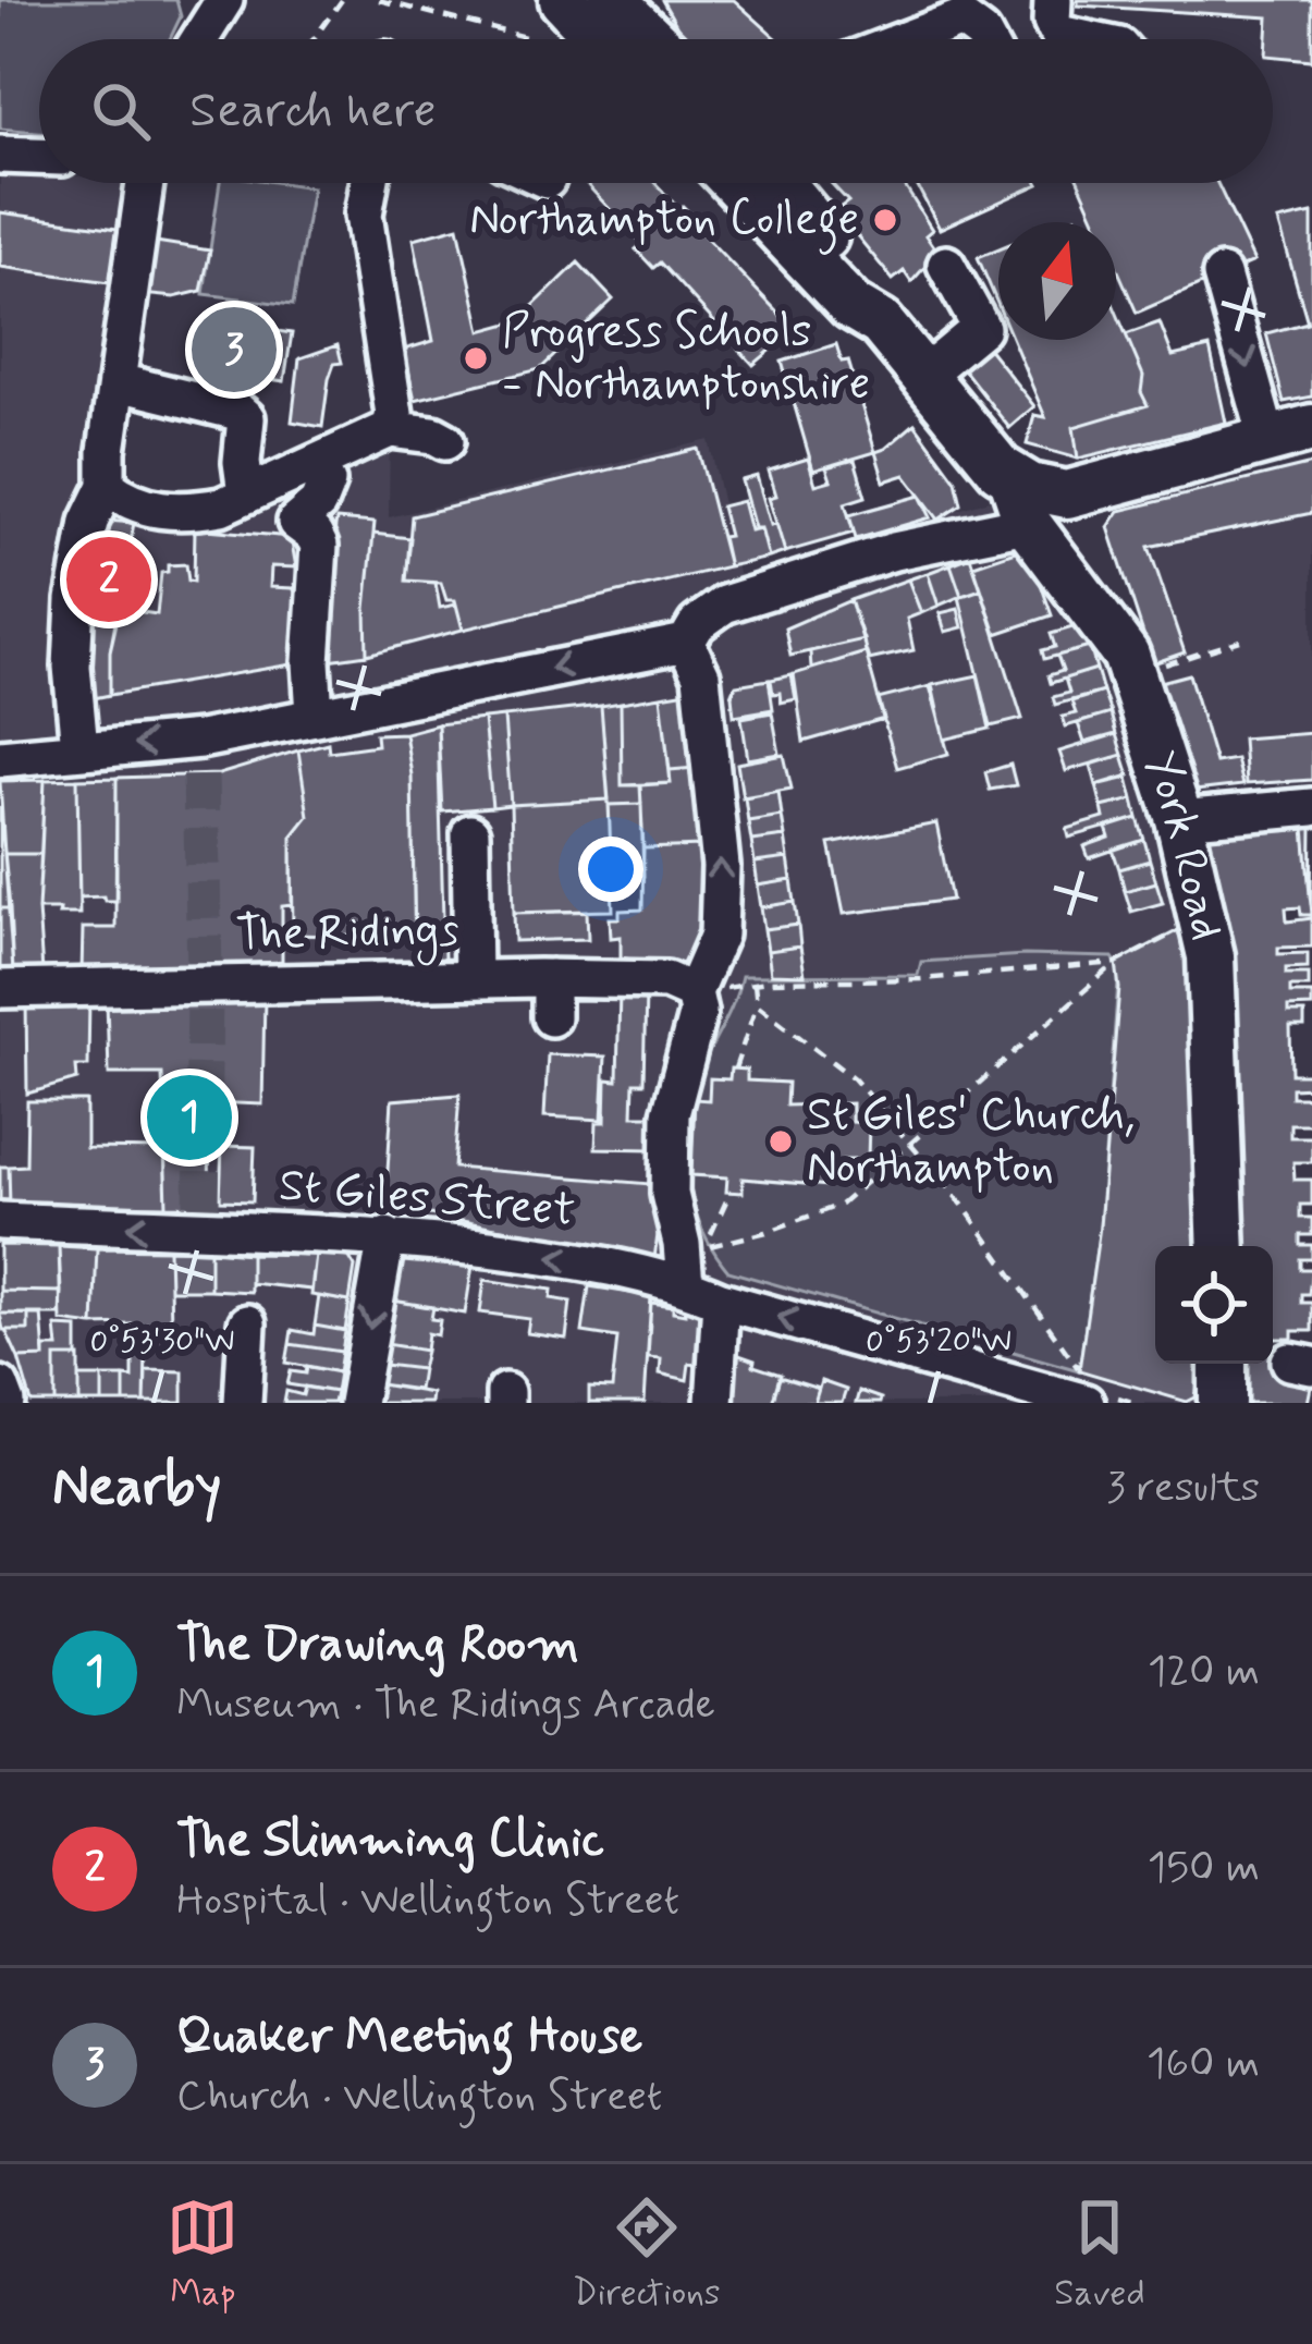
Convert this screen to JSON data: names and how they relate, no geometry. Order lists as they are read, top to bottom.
{
  "streets": {
    "main road": ["York Road"],
    "street": ["The Ridings", "St Giles Street"]
  },
  "one_way": ["St Giles Street"],
  "places": ["Northampton College", "Progress Schools - Northamptonshire", "St Giles' Church, Northampton"],
  "north": "top",
  "page": {
    "search": "Search here",
    "pins": ["3", "2", "1"],
    "heading": ["Nearby", "3 results"],
    "list": [
      {
        "mark": "1",
        "name": "The Drawing Room",
        "note": "Museum · The Ridings Arcade",
        "value": "120 m"
      },
      {
        "mark": "2",
        "name": "The Slimming Clinic",
        "note": "Hospital · Wellington Street",
        "value": "150 m"
      },
      {
        "mark": "3",
        "name": "Quaker Meeting House",
        "note": "Church · Wellington Street",
        "value": "160 m"
      }
    ],
    "nav": ["Map", "Directions", "Saved"]
  },
  "coordinates": ["0°53'30\"W", "0°53'20\"W"]
}
